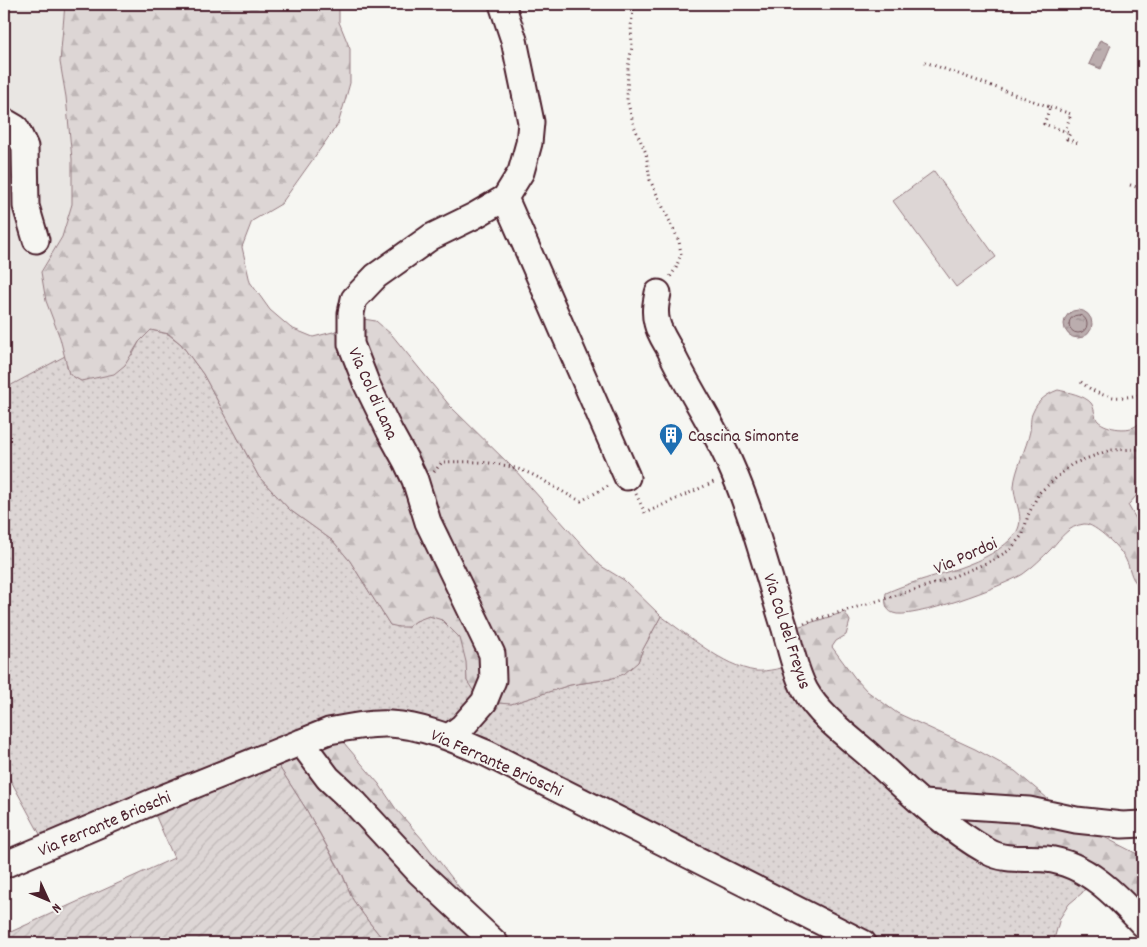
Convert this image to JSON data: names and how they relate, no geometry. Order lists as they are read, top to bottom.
{
  "streets": {
    "street": ["Via Col di Lana", "Via Col del Freyus", "Via Ferrante Brioschi"],
    "path": ["Via Pordoi"]
  },
  "crossings": [
    ["Via Col di Lana", "Via Ferrante Brioschi"],
    ["Via Pordoi", "Via Col del Freyus"]
  ],
  "places": {
    "building": ["Cascina Simonte"]
  },
  "north": "bottom right"
}
